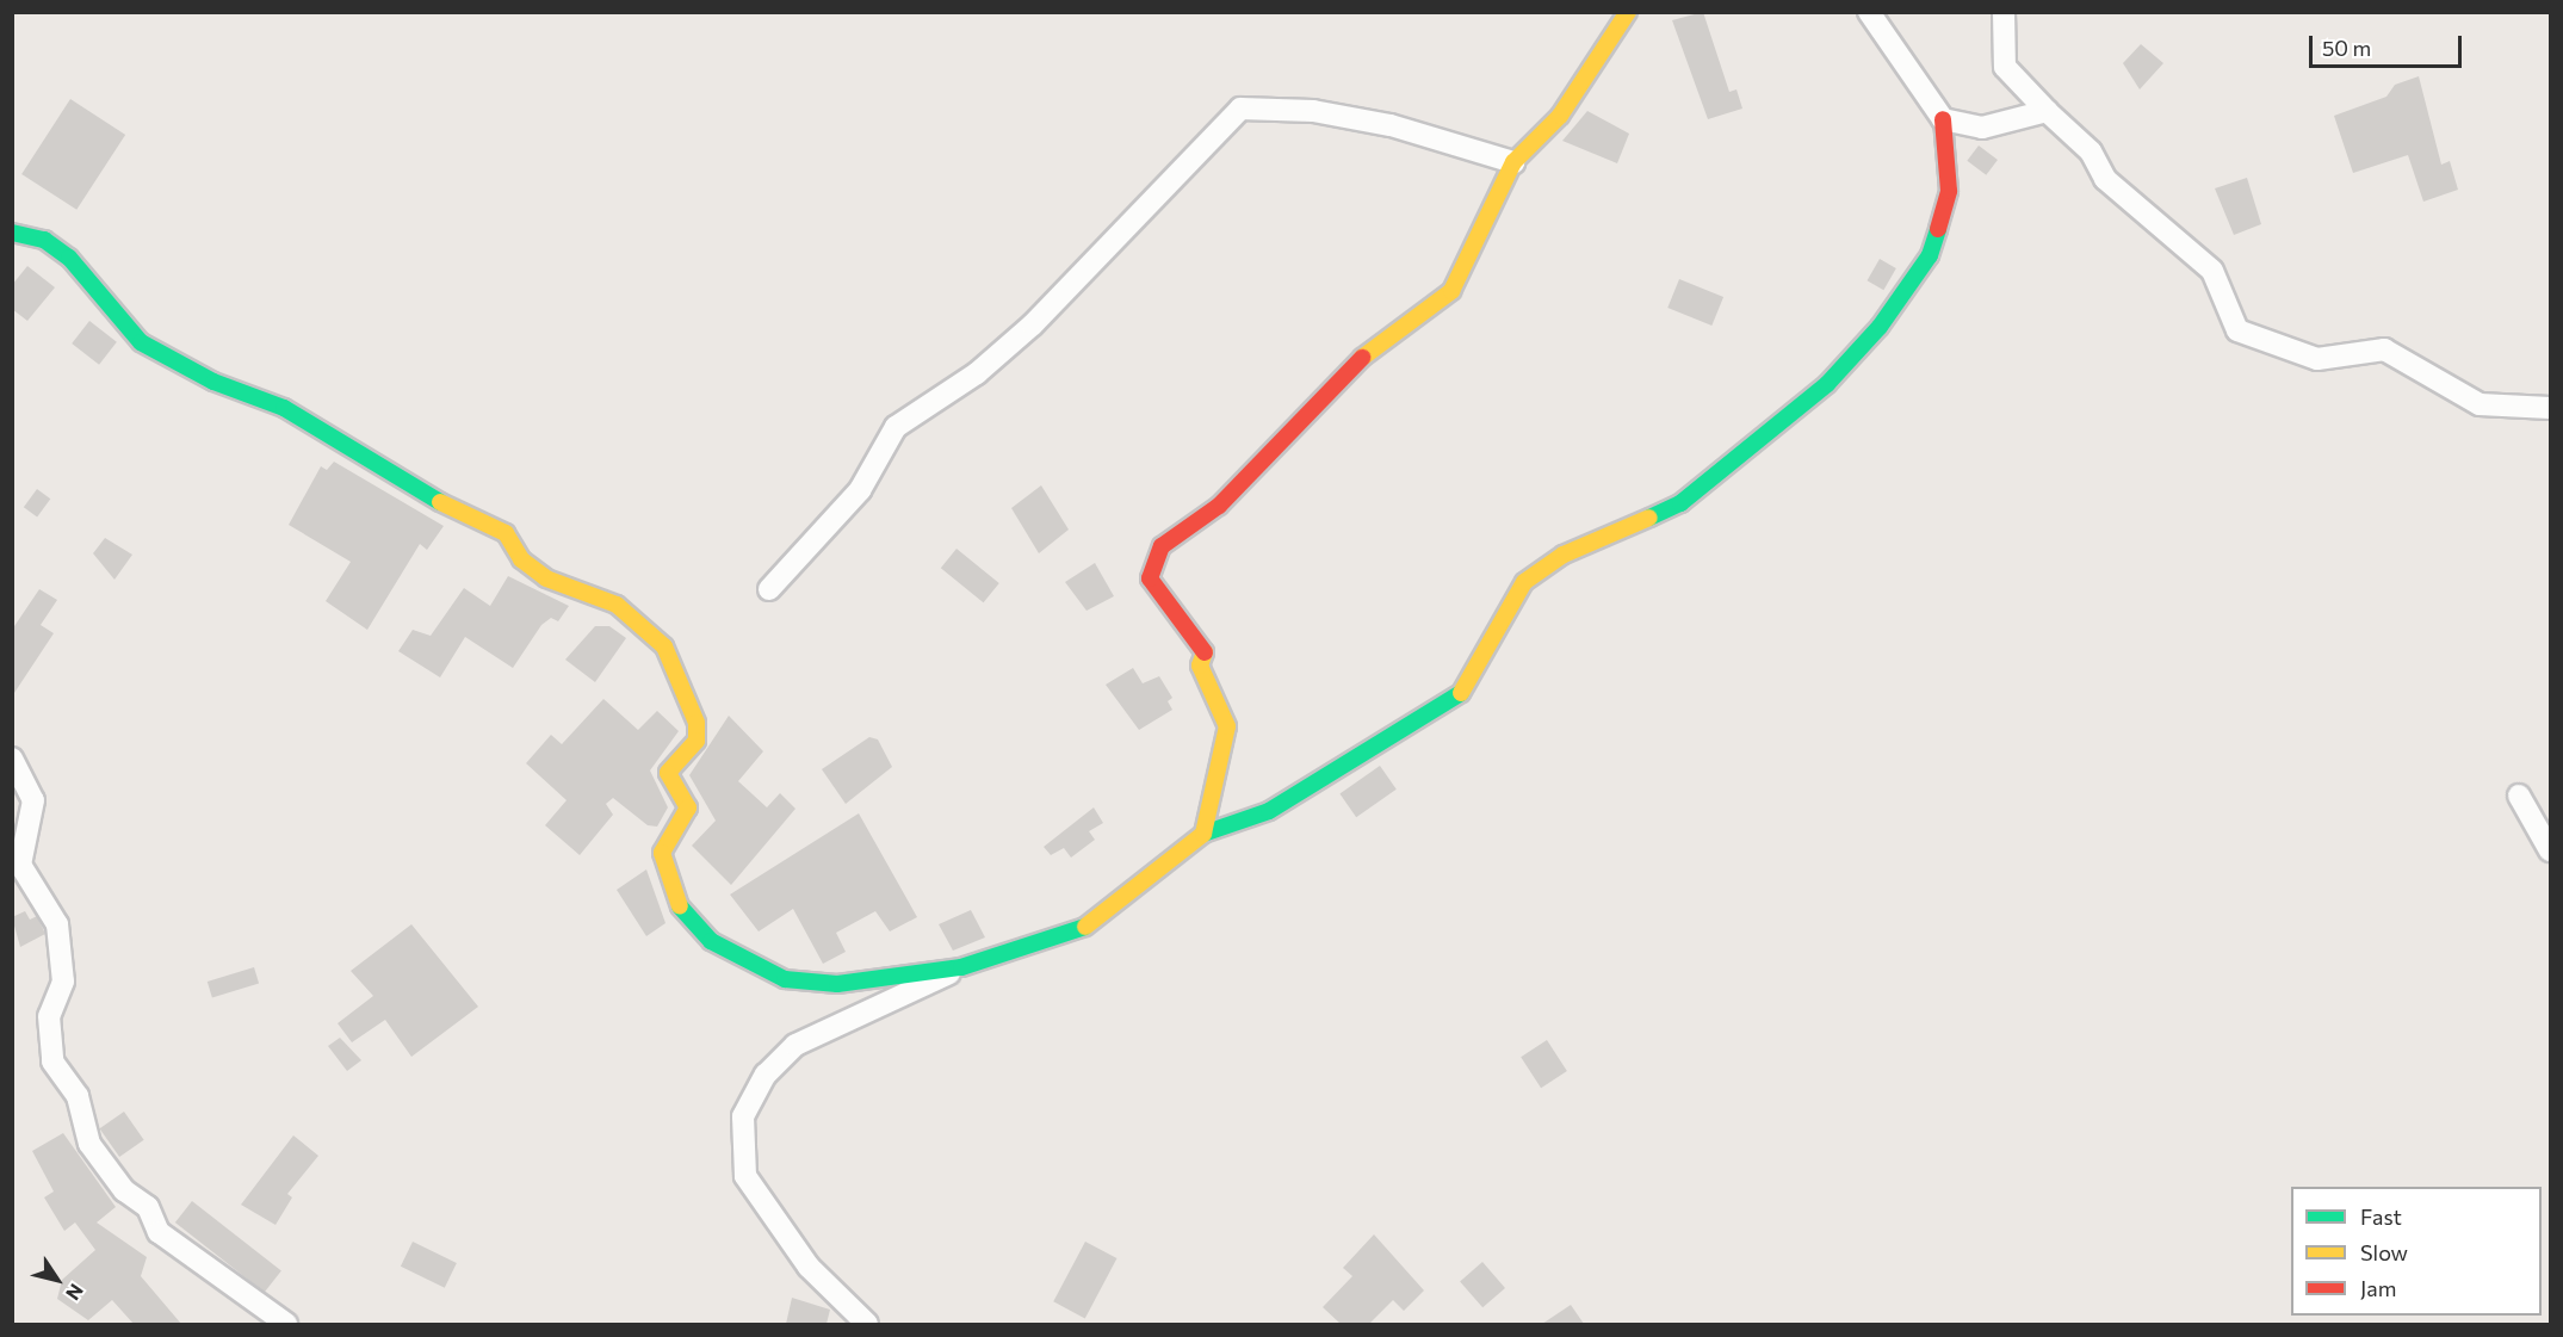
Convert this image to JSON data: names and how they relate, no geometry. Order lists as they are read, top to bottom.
{
  "legend": ["Fast", "Slow", "Jam"],
  "scale_bar": "50 m",
  "north": "bottom right"
}
